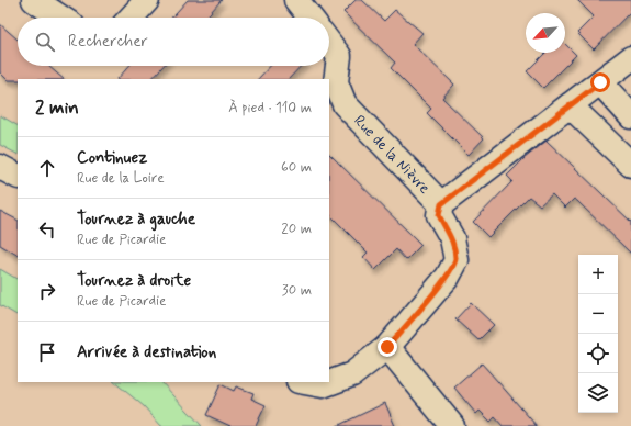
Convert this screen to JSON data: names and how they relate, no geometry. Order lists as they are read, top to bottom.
{
  "streets": {
    "street": ["Rue de la Nièvre"]
  },
  "north": "bottom left",
  "page": {
    "search": "Rechercher",
    "heading": ["2 min", "À pied · 110 m"],
    "list": [
      ["Continuez", "Rue de la Loire", "60 m"],
      ["Tournez à gauche", "Rue de Picardie", "20 m"],
      ["Tournez à droite", "Rue de Picardie", "30 m"],
      "Arrivée à destination"
    ],
    "map_buttons": ["+", "−"]
  }
}
